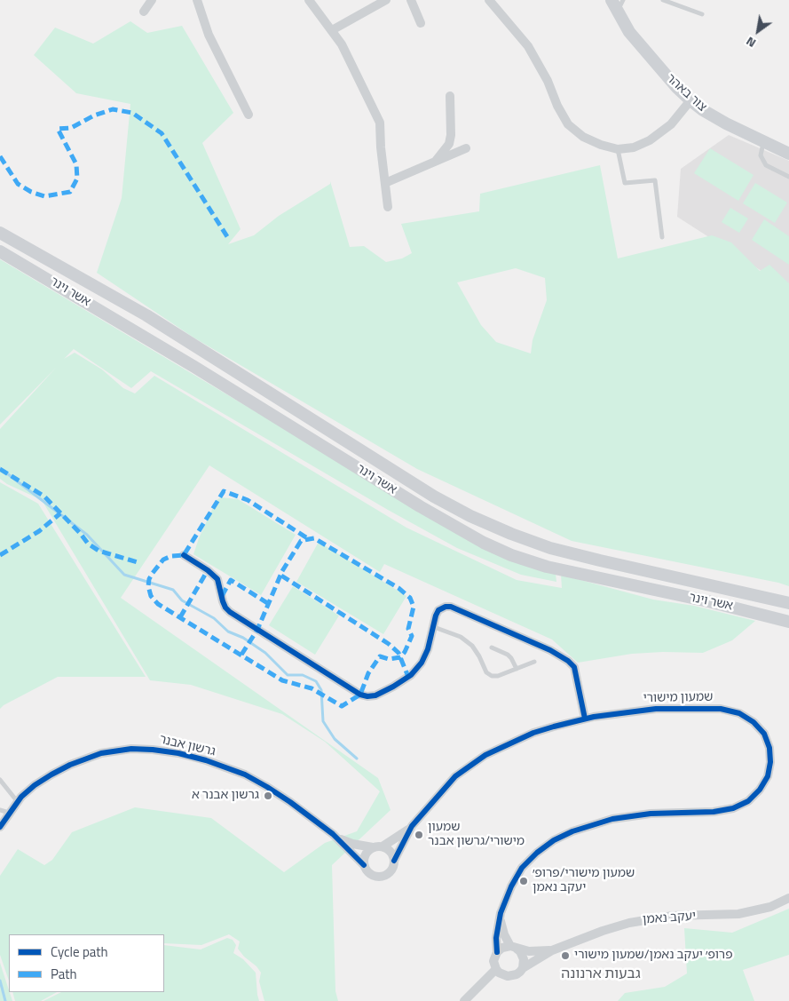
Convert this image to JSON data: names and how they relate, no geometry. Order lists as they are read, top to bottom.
{
  "streets": {
    "main road": ["צור באהר", "אשר וינר"],
    "street": ["שמעון מישורי", "גרשון אבנר", "יעקב נאמן"]
  },
  "crossings": [
    ["שמעון מישורי", "גרשון אבנר"],
    ["שמעון מישורי", "יעקב נאמן"]
  ],
  "districts": ["גבעות ארנונה"],
  "places": [
    "גרשון אבנר א",
    "שמעון מישורי/גרשון אבנר",
    "שמעון מישורי/פרופ׳ יעקב נאמן",
    "פרופ׳ יעקב נאמן/שמעון מישורי"
  ],
  "legend": ["Cycle path", "Path"],
  "north": "bottom left"
}
